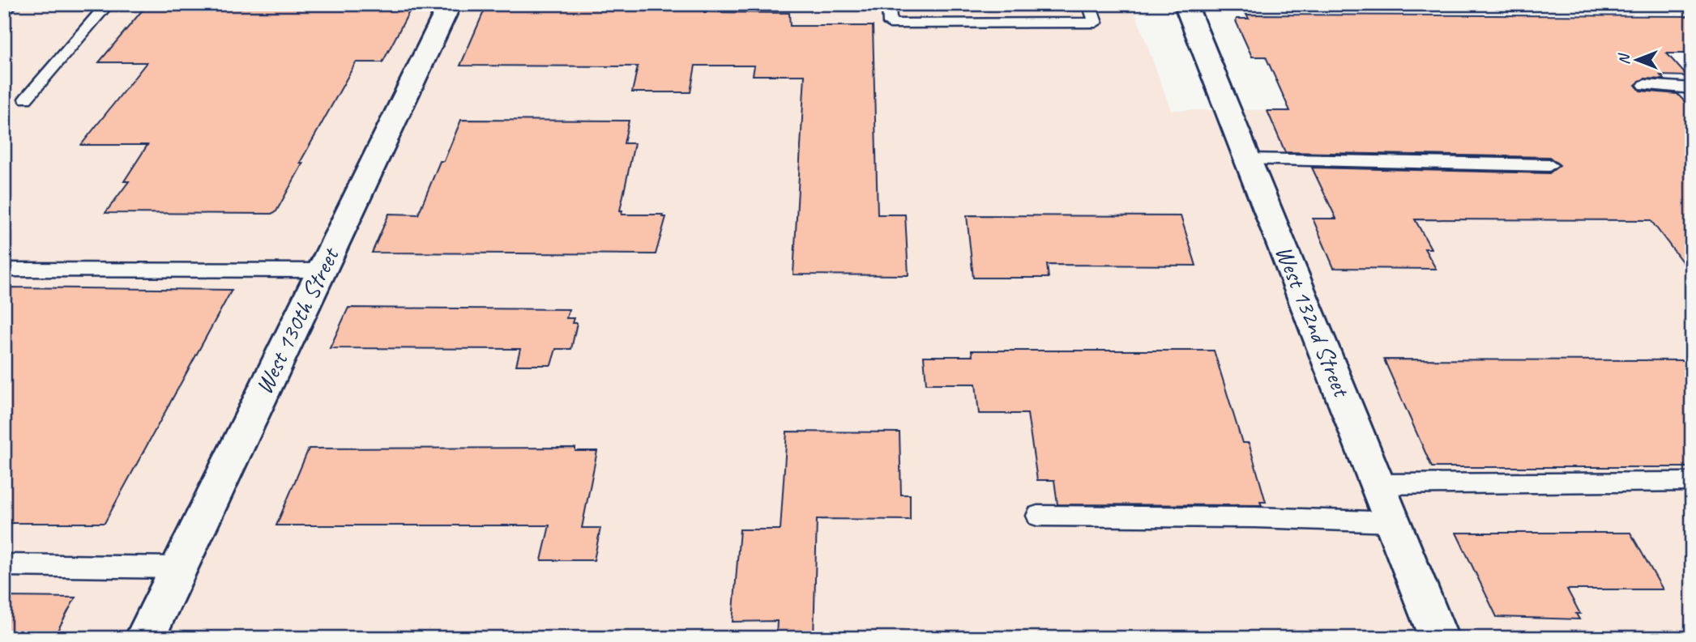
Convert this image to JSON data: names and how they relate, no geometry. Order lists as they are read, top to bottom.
{
  "streets": {
    "street": ["West 132nd Street", "West 130th Street"]
  },
  "north": "left"
}
